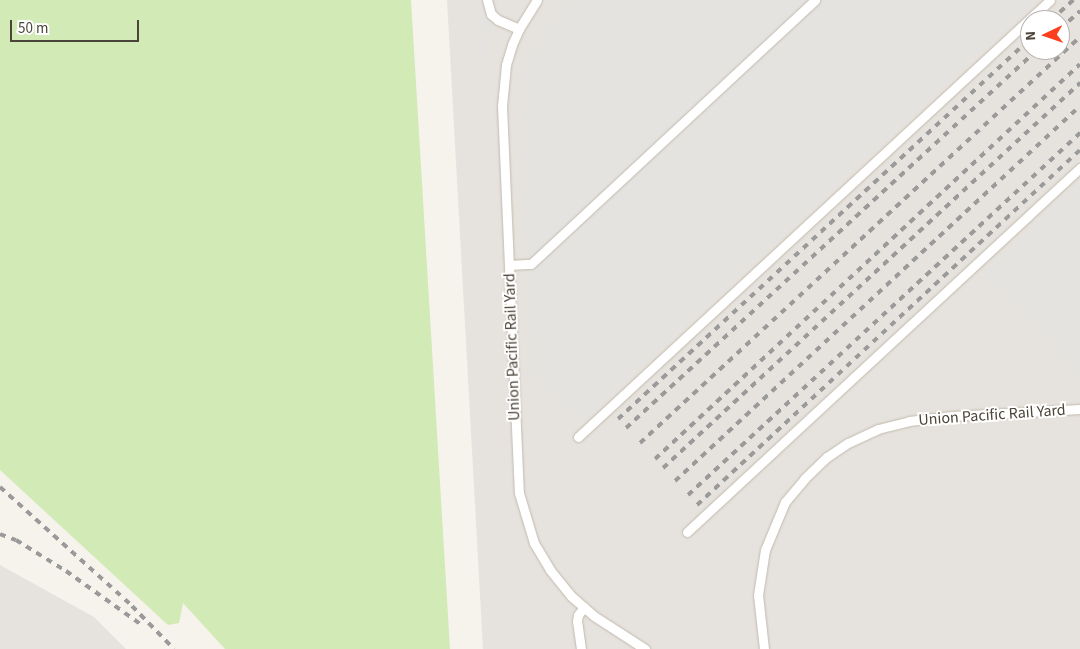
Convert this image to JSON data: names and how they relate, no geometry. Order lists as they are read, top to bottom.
{
  "streets": {
    "lane": ["Union Pacific Rail Yard"]
  },
  "scale_bar": "50 m",
  "north": "left"
}
